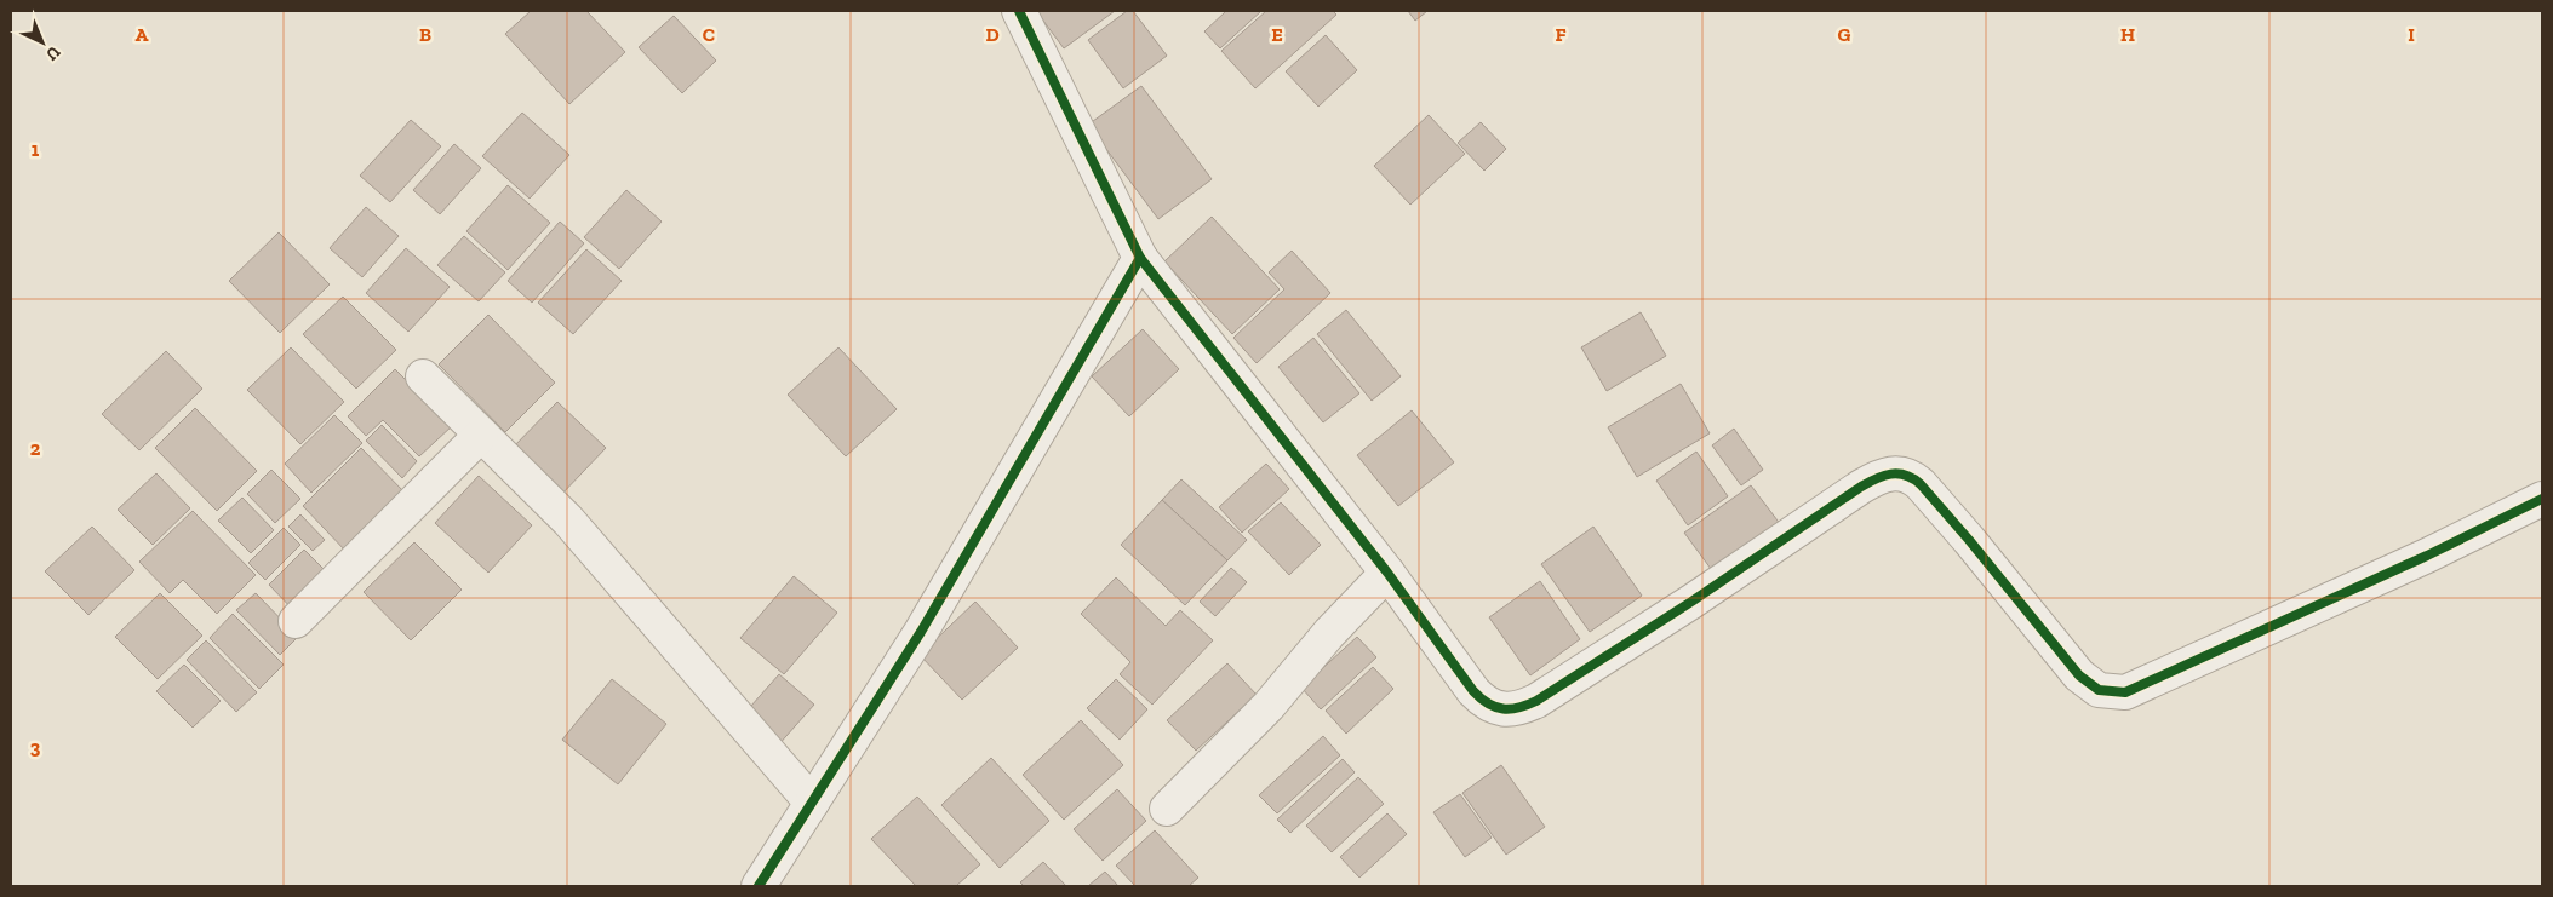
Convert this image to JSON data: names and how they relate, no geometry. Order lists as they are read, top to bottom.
{
  "north": "bottom right",
  "grid": {
    "columns": [
      "A",
      "B",
      "C",
      "D",
      "E",
      "F",
      "G",
      "H",
      "I"
    ],
    "rows": ["1", "2", "3"]
  }
}
